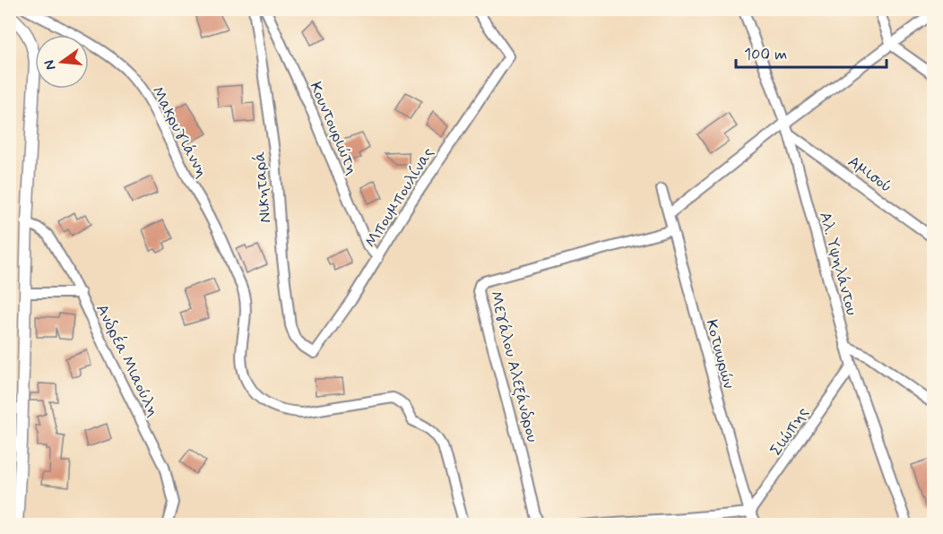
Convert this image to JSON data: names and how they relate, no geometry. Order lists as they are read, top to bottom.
{
  "streets": {
    "street": [
      "Κουντουριώτη",
      "Μακρυγιάννη",
      "Αμισού",
      "Νικηταρά",
      "Μπουμπουλίνας",
      "Αλ. Υψηλάντου",
      "Κοτυωρών",
      "Ανδρέα Μιαούλη",
      "Μεγάλου Αλεξάνδρου",
      "Σιώπης"
    ]
  },
  "crossings": [
    ["Κουντουριώτη", "Μπουμπουλίνας"],
    ["Αμισού", "Αλ. Υψηλάντου"],
    ["Νικηταρά", "Μπουμπουλίνας"],
    ["Αλ. Υψηλάντου", "Σιώπης"],
    ["Κοτυωρών", "Μεγάλου Αλεξάνδρου"],
    ["Κοτυωρών", "Σιώπης"]
  ],
  "scale_bar": "100 m",
  "north": "left"
}
